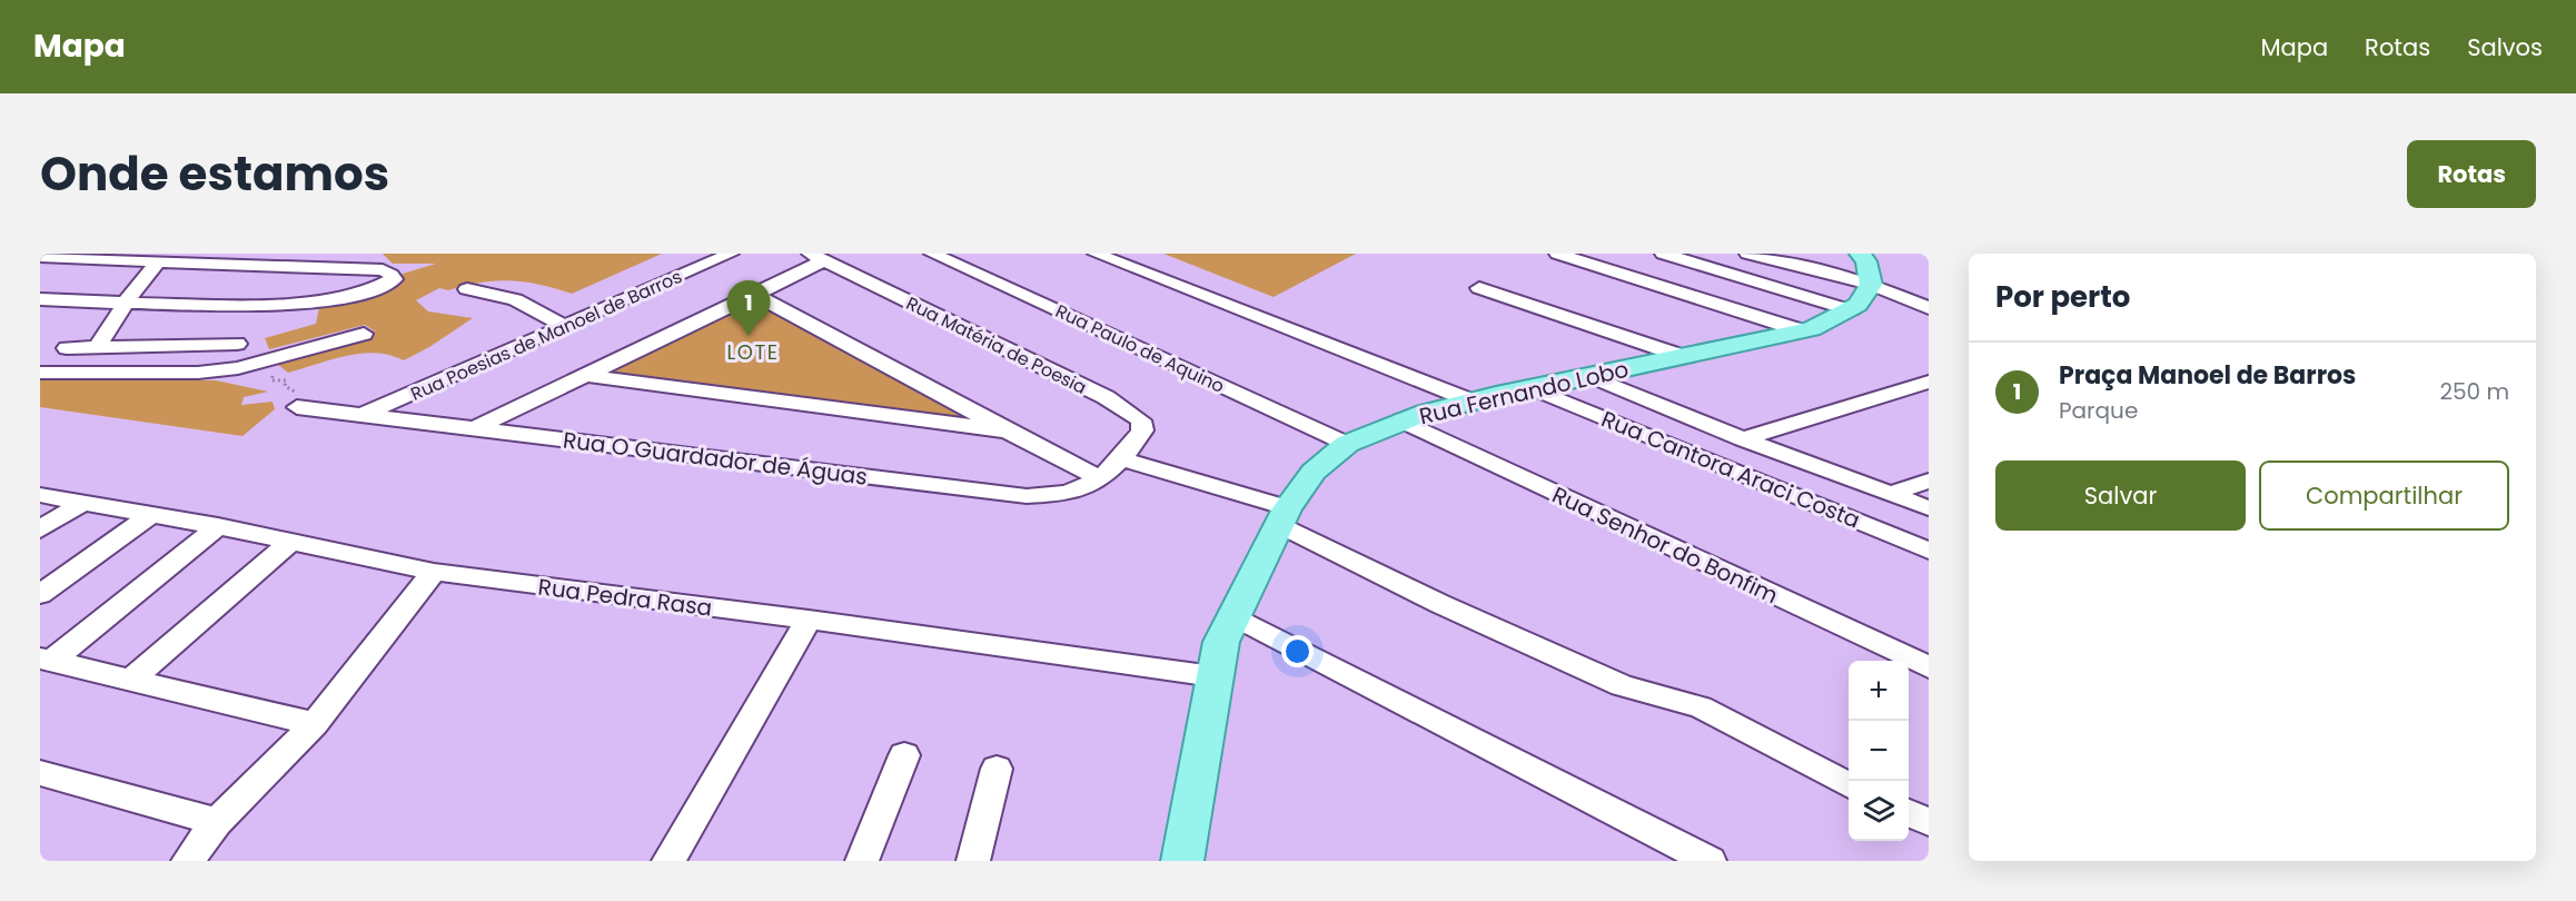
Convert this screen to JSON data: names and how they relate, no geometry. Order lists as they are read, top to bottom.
{
  "streets": {
    "main road": ["Rua Fernando Lobo"],
    "street": [
      "Rua Poesias de Manoel de Barros",
      "Rua Matéria de Poesia",
      "Rua Paulo de Aquino",
      "Rua O Guardador de Águas",
      "Rua Cantora Araci Costa",
      "Rua Senhor do Bonfim",
      "Rua Pedra Rasa"
    ]
  },
  "crossings": [
    ["Rua Poesias de Manoel de Barros", "Rua O Guardador de Águas"],
    ["Rua Matéria de Poesia", "Rua O Guardador de Águas"],
    ["Rua Paulo de Aquino", "Rua Fernando Lobo"],
    ["Rua Fernando Lobo", "Rua Cantora Araci Costa"],
    ["Rua Fernando Lobo", "Rua Senhor do Bonfim"],
    ["Rua Fernando Lobo", "Rua Pedra Rasa"]
  ],
  "districts": ["LOTE"],
  "page": {
    "header": "Mapa",
    "nav": ["Mapa", "Rotas", "Salvos"],
    "title": "Onde estamos",
    "buttons": [
      "Rotas",
      ["Salvar", "Compartilhar"]
    ],
    "heading": "Por perto",
    "pins": "1",
    "list": [
      {
        "mark": "1",
        "name": "Praça Manoel de Barros",
        "note": "Parque",
        "value": "250 m"
      }
    ],
    "map_buttons": ["+", "−"]
  }
}
